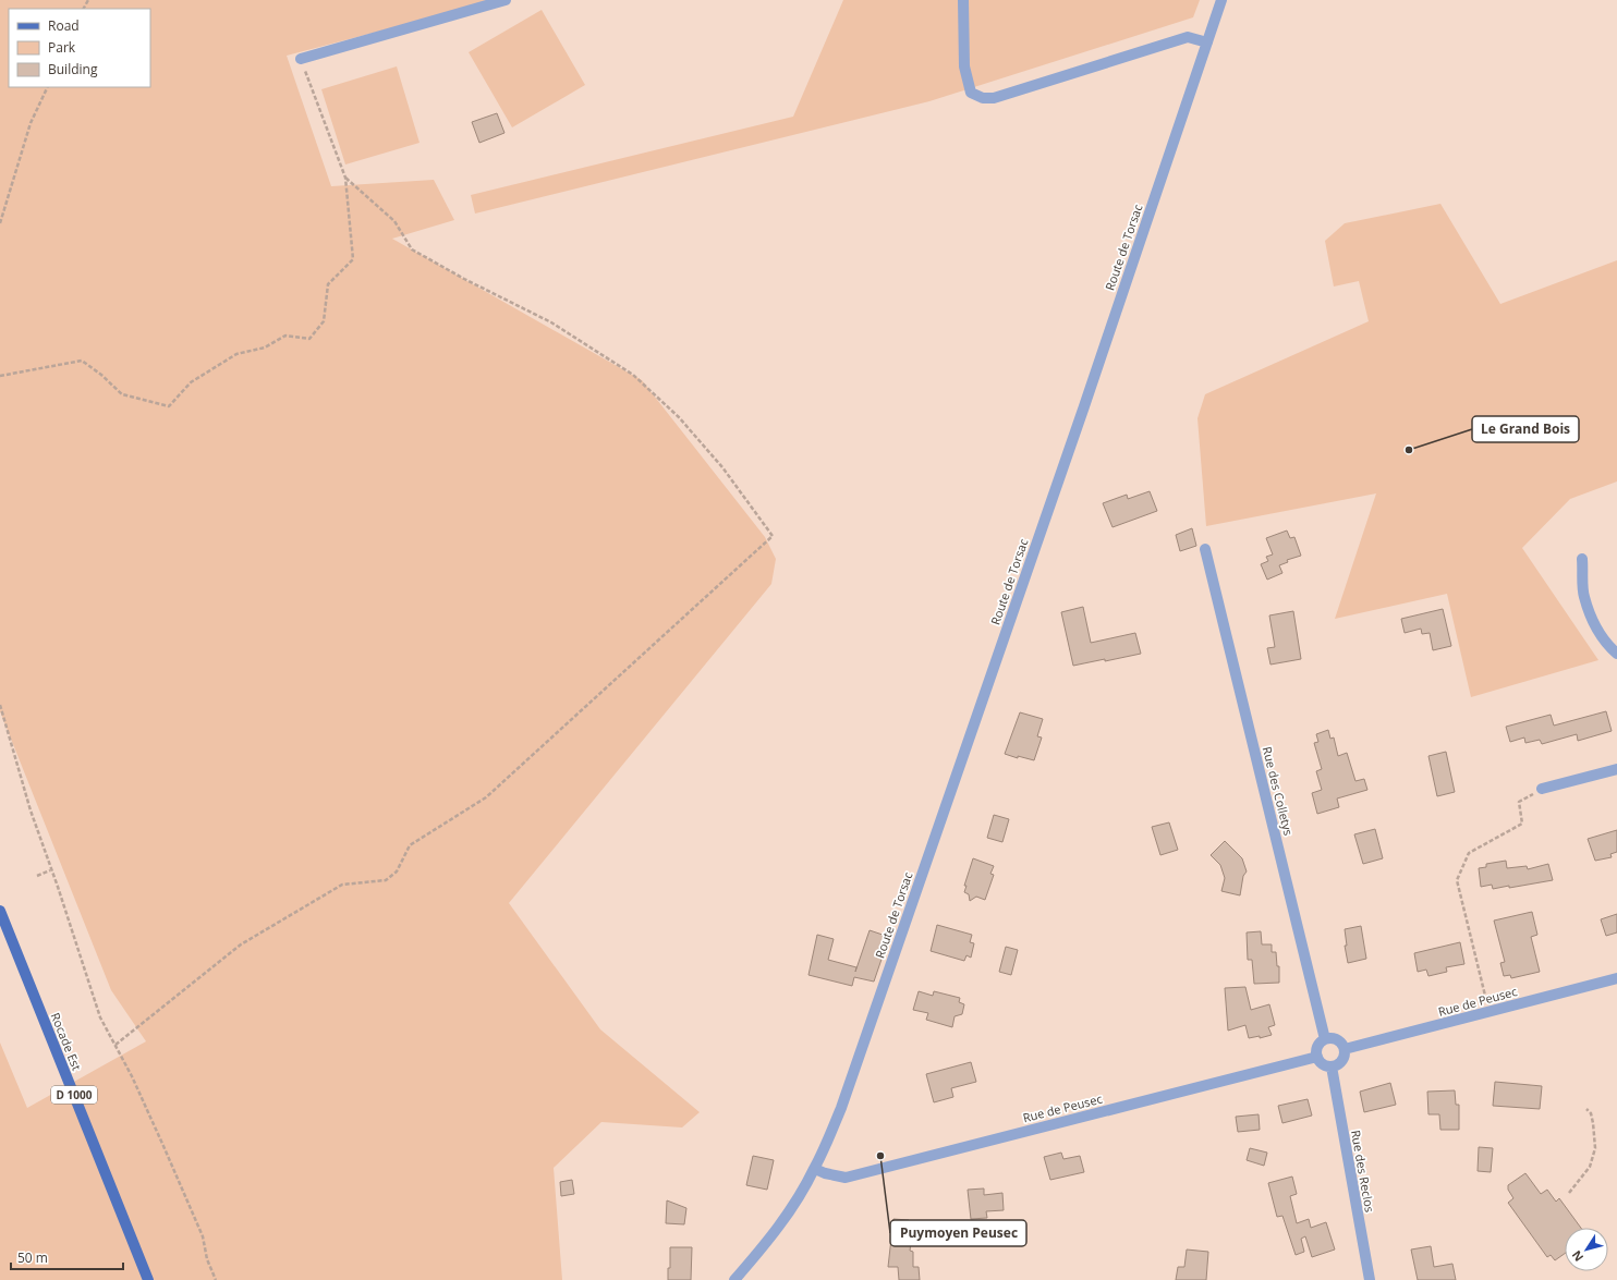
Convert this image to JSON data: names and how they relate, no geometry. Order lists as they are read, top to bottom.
{
  "streets": {
    "main road": ["Rocade Est", "D 1000"],
    "street": [
      "Route de Torsac",
      "Rue des Colletys",
      "Rue de Peusec",
      "Rue des Reclos"
    ]
  },
  "crossings": [
    ["Route de Torsac", "Rue de Peusec"],
    ["Rue des Colletys", "Rue de Peusec"],
    ["Rue des Colletys", "Rue des Reclos"],
    ["Rue de Peusec", "Rue des Reclos"]
  ],
  "places": ["Le Grand Bois", "Puymoyen Peusec"],
  "legend": ["Road", "Park", "Building"],
  "scale_bar": "50 m",
  "north": "bottom left"
}
